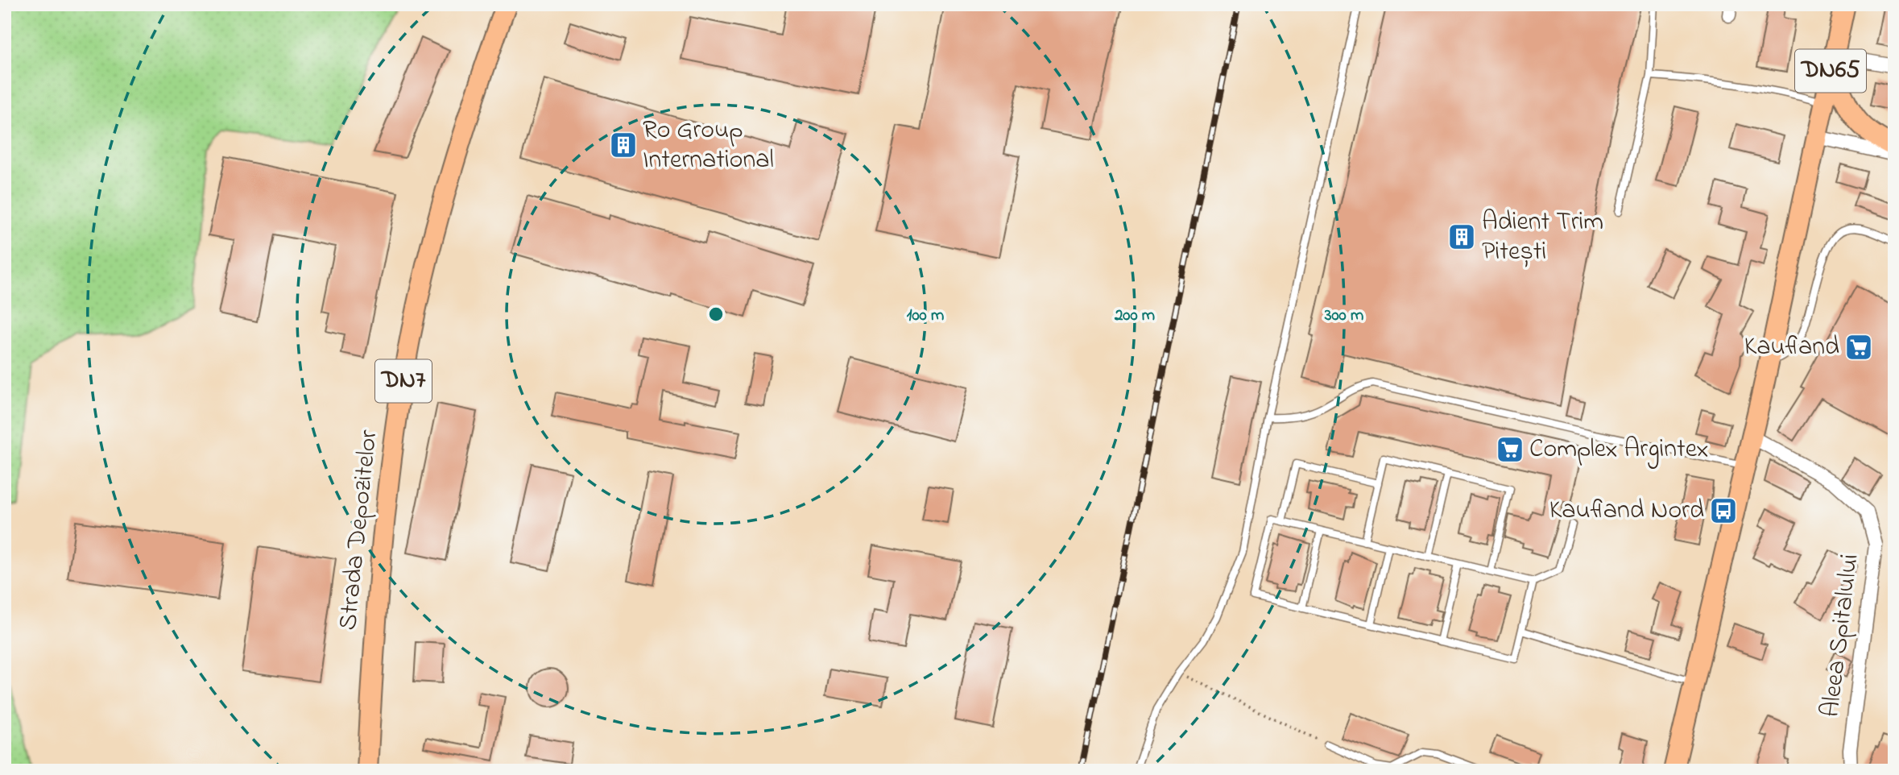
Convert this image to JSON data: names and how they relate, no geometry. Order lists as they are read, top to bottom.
{
  "streets": {
    "main road": ["DN65", "DN7", "Strada Depozitelor"],
    "street": ["Aleea Spitalului"]
  },
  "crossings": [
    ["DN65", "Aleea Spitalului"]
  ],
  "places": {
    "building": ["Ro Group International", "Adient Trim Pitești"],
    "supermarket": ["Kaufland", "Complex Argintex"],
    "bus stop": ["Kaufland Nord"]
  },
  "rings": ["100 m", "200 m", "300 m"]
}
